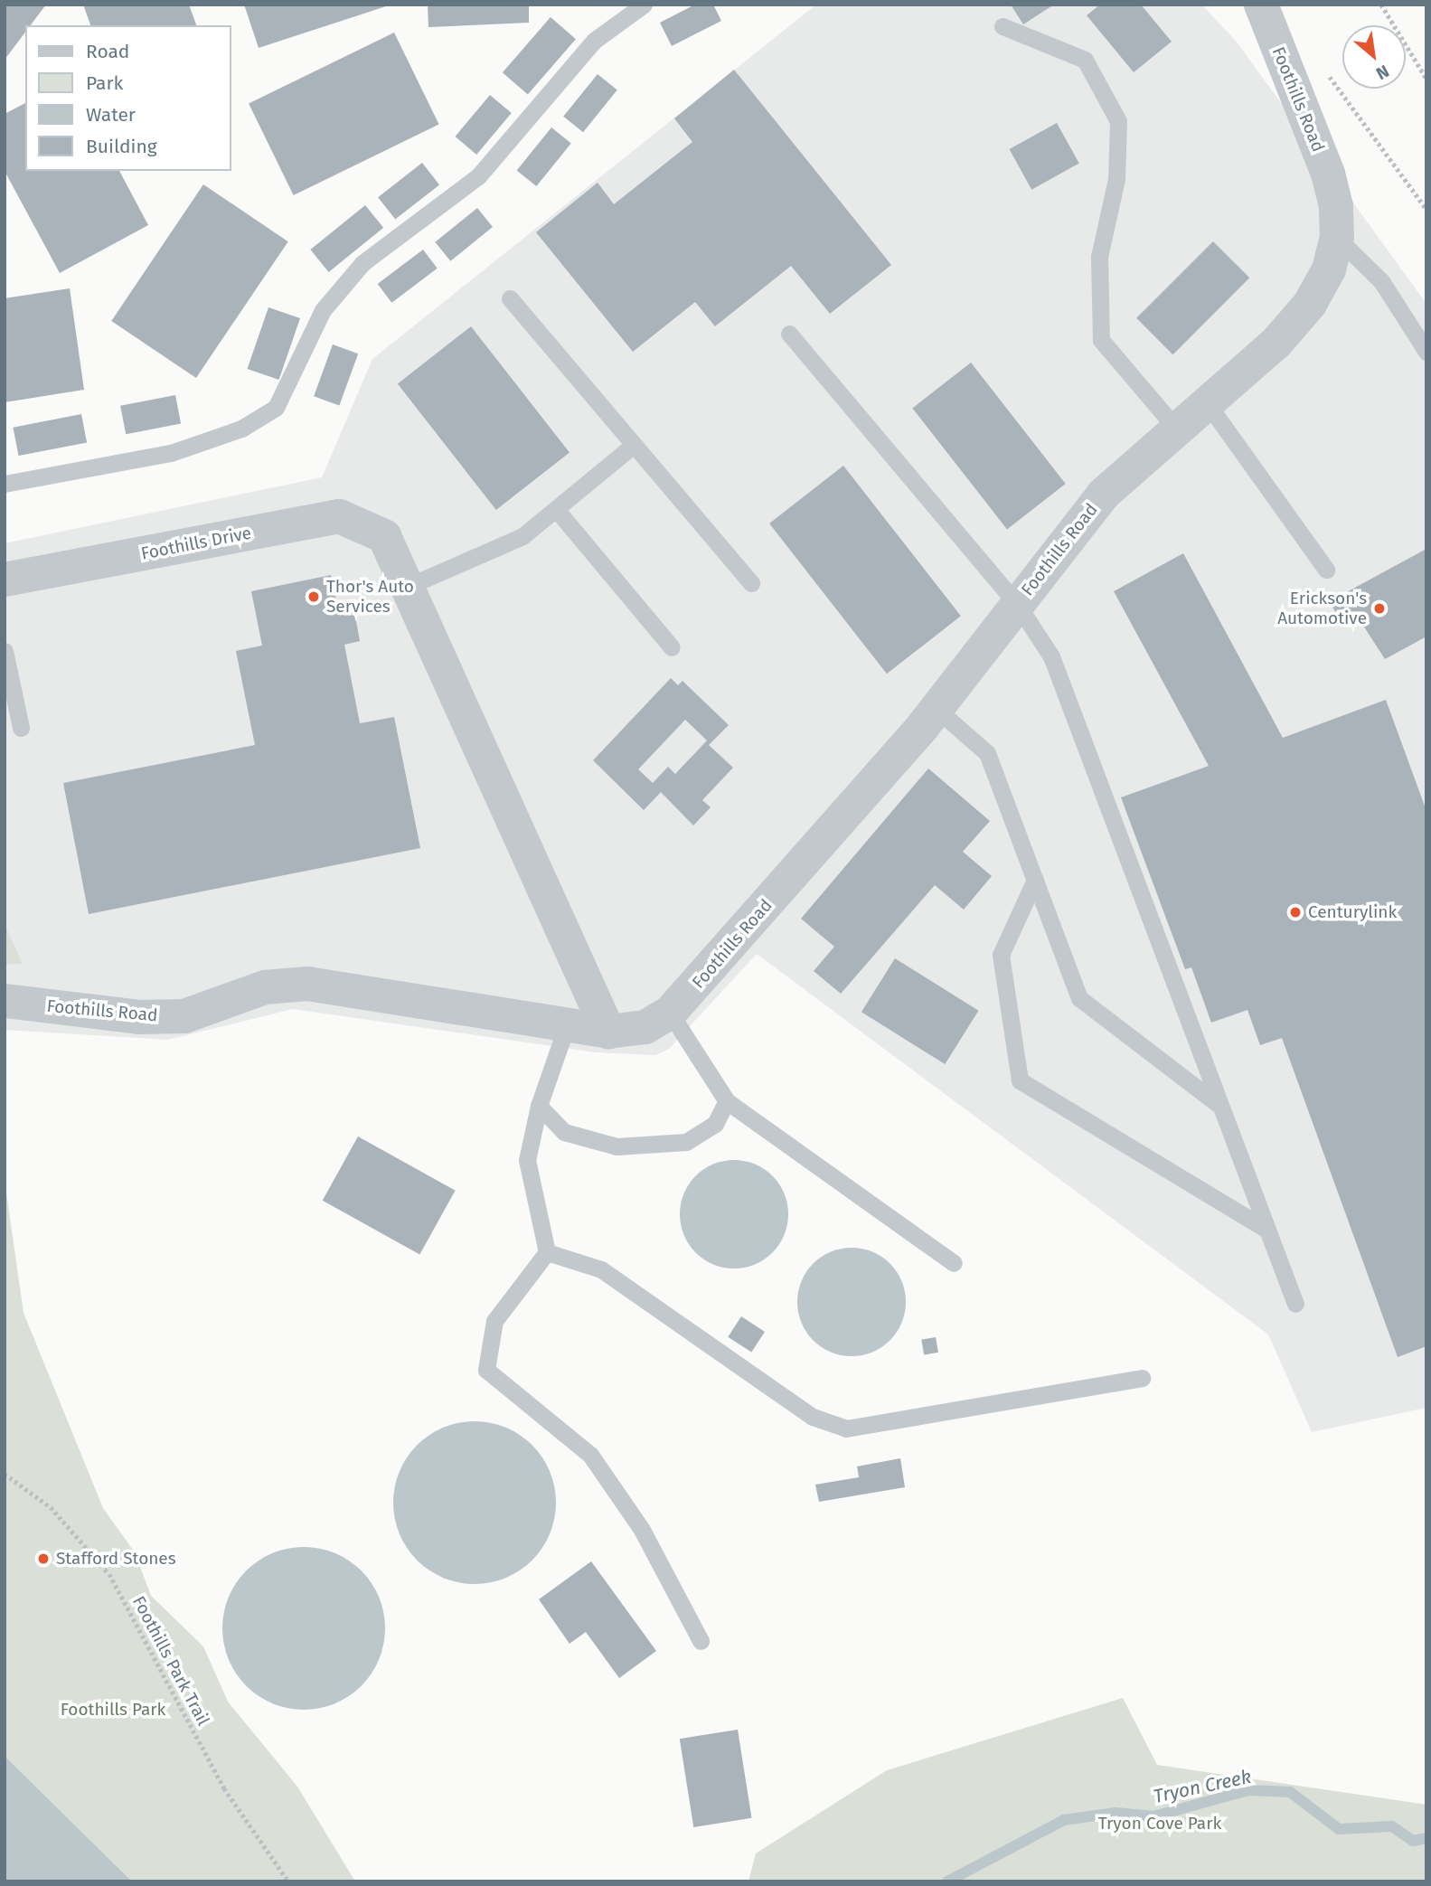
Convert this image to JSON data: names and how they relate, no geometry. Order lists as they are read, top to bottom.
{
  "streets": {
    "street": ["Foothills Road", "Foothills Drive"],
    "path": ["Foothills Park Trail"]
  },
  "water": ["Tryon Creek"],
  "parks": ["Foothills Park", "Tryon Cove Park"],
  "places": [
    "Thor's Auto Services",
    "Erickson's Automotive",
    "Centurylink",
    "Stafford Stones"
  ],
  "legend": [
    "Road",
    "Park",
    "Water",
    "Building"
  ],
  "north": "bottom right"
}
